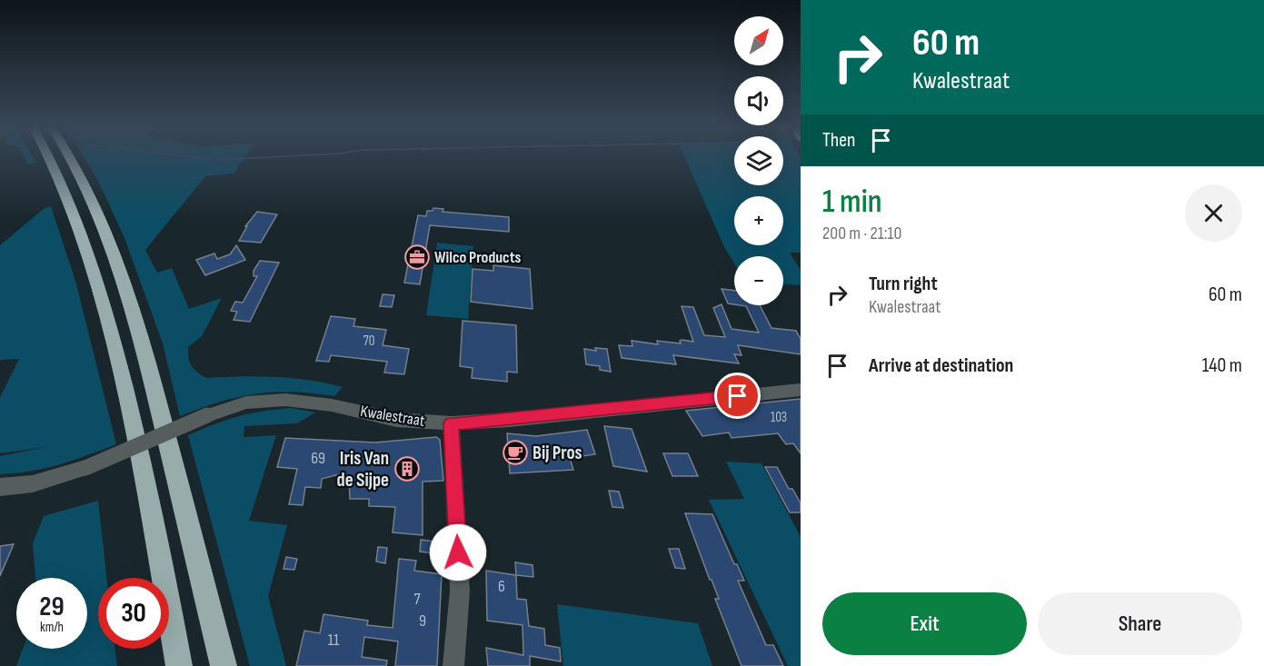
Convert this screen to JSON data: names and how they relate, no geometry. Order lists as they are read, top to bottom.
{
  "streets": {
    "street": ["Kwalestraat"]
  },
  "places": {
    "office": ["Wilco Products"],
    "cafe": ["Bij Pros"],
    "building": ["Iris Van de Sijpe"]
  },
  "house_numbers": [
    "70",
    "103",
    "69",
    "6",
    "7",
    "9",
    "11"
  ],
  "north": "top right",
  "page": {
    "turn": ["60 m", "Kwalestraat"],
    "map_buttons": ["+", "−"],
    "then": "Then",
    "heading": ["1 min", "200 m · 21:10"],
    "list": [
      {
        "name": "Turn right",
        "note": "Kwalestraat",
        "value": "60 m"
      },
      {
        "name": "Arrive at destination",
        "value": "140 m"
      }
    ],
    "speed": "29 km/h",
    "limit": "30",
    "buttons": ["Exit", "Share"]
  }
}
